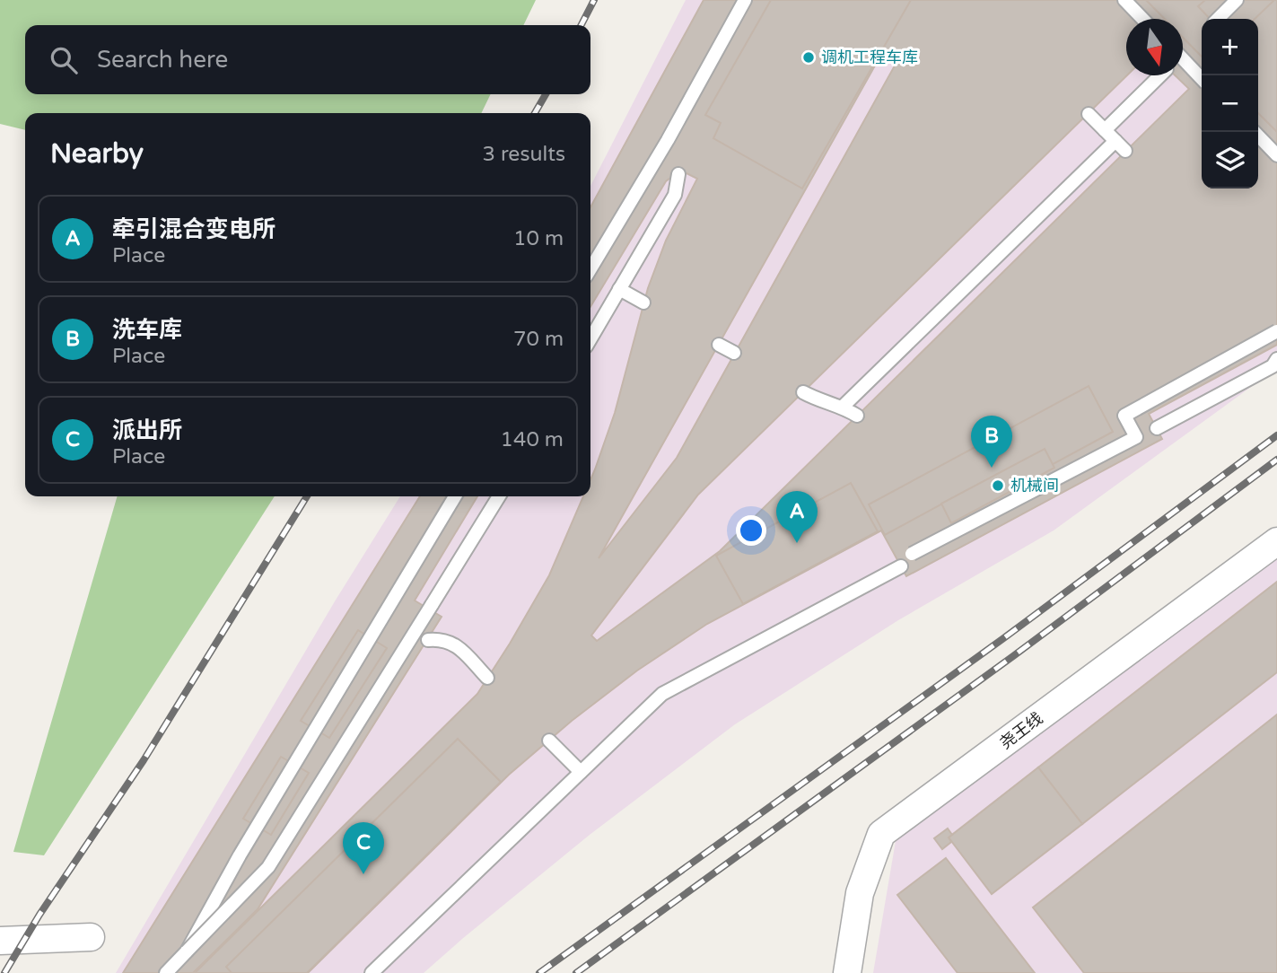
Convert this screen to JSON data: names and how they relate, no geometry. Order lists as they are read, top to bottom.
{
  "streets": {
    "street": ["尧王线"]
  },
  "places": ["调机工程车库", "机械间"],
  "north": "bottom",
  "page": {
    "map_buttons": ["+", "−"],
    "search": "Search here",
    "heading": ["Nearby", "3 results"],
    "list": [
      {
        "mark": "A",
        "name": "牵引混合变电所",
        "note": "Place",
        "value": "10 m"
      },
      {
        "mark": "B",
        "name": "洗车库",
        "note": "Place",
        "value": "70 m"
      },
      {
        "mark": "C",
        "name": "派出所",
        "note": "Place",
        "value": "140 m"
      }
    ],
    "pins": ["B", "A", "C"]
  }
}
